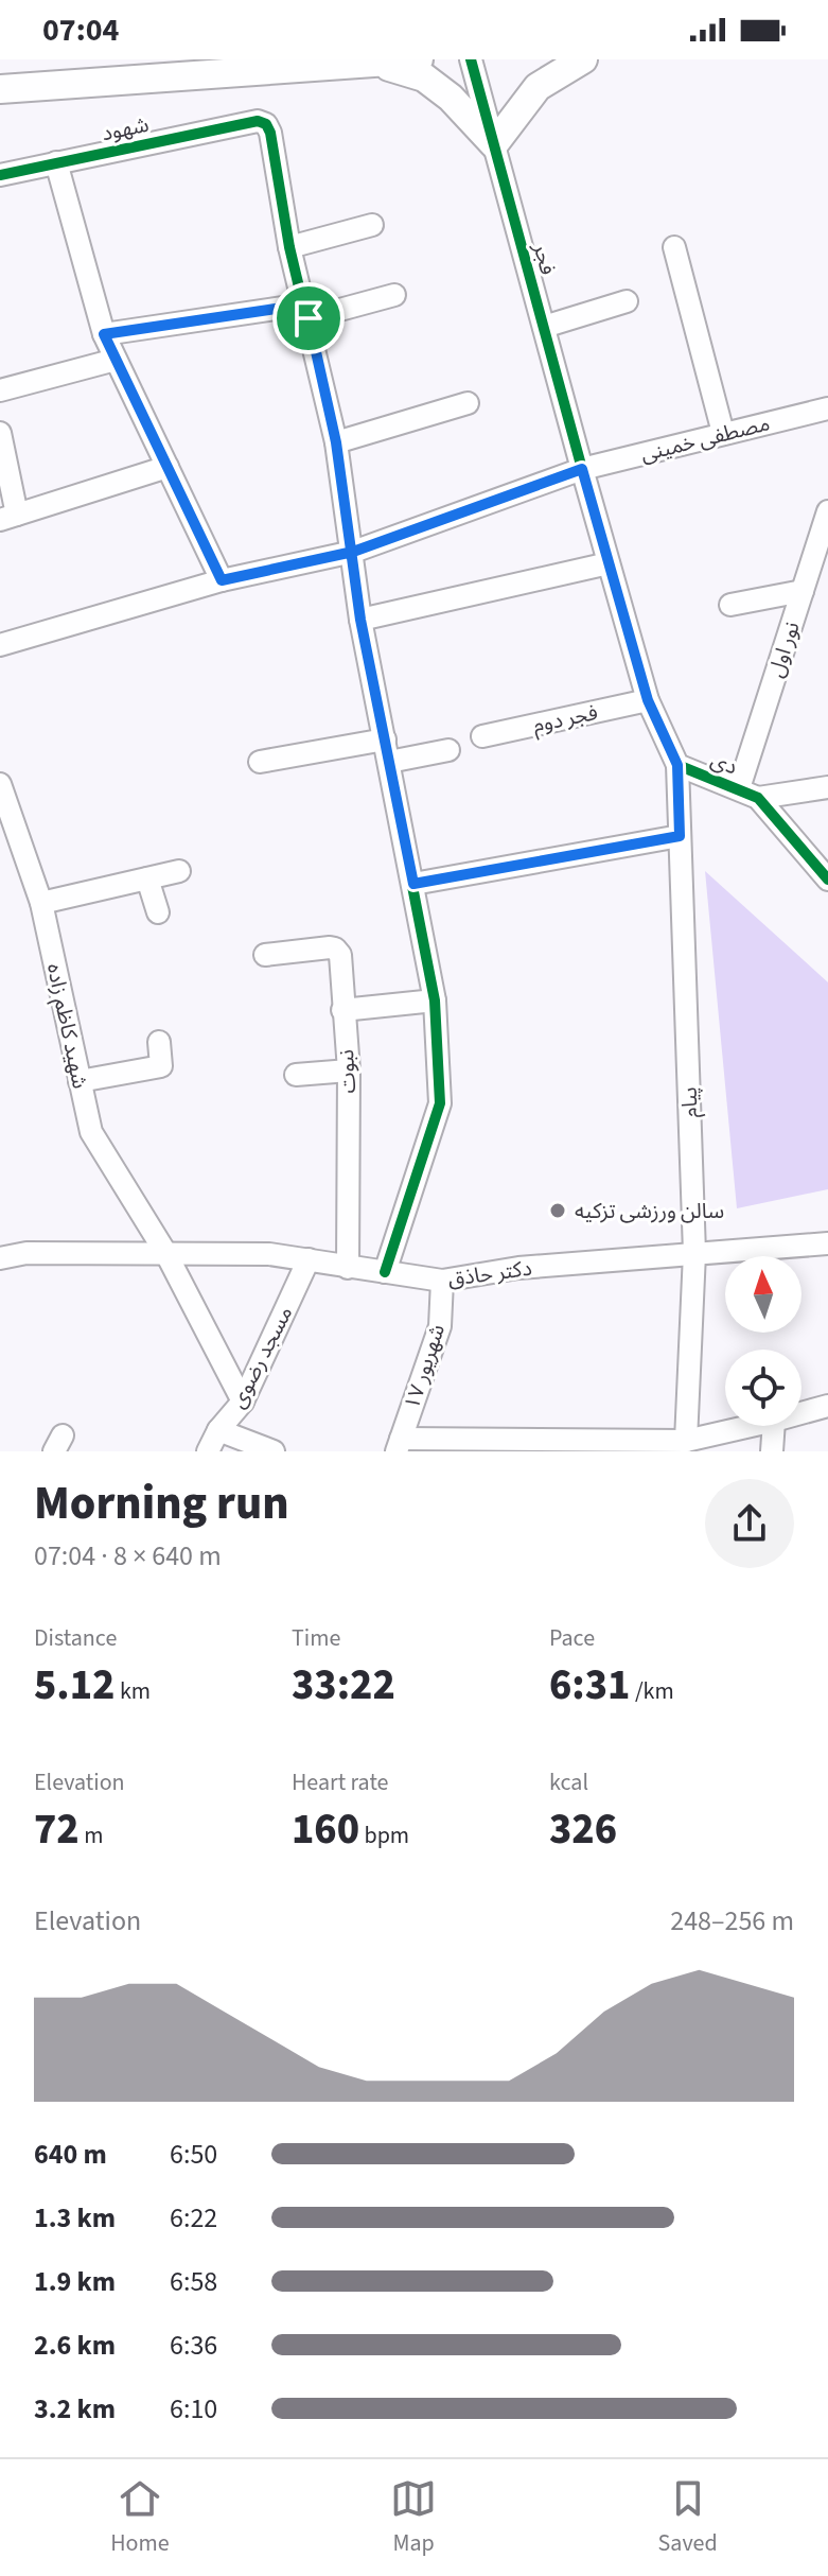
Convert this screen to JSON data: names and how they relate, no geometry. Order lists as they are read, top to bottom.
{
  "streets": {
    "street": [
      "شهود",
      "فجر",
      "مصطفی خمینی",
      "نور اول",
      "فجر دوم",
      "دی",
      "شهید کاظم زاده",
      "نبوت",
      "پیام",
      "دکتر حاذق",
      "مسجد رضوی",
      "۱۷ شهریور"
    ]
  },
  "crossings": [
    ["فجر", "مصطفی خمینی"],
    ["فجر", "دی"],
    ["مصطفی خمینی", "دی"],
    ["نور اول", "دی"],
    ["فجر دوم", "دی"],
    ["دی", "پیام"],
    ["شهید کاظم زاده", "دکتر حاذق"],
    ["نبوت", "دکتر حاذق"],
    ["پیام", "دکتر حاذق"],
    ["دکتر حاذق", "مسجد رضوی"],
    ["دکتر حاذق", "۱۷ شهریور"]
  ],
  "places": ["سالن ورزشی تزکیه"],
  "north": "top",
  "page": {
    "status": "07:04",
    "heading": ["Morning run", "07:04 · 8 × 640 m"],
    "stats": [
      ["Distance", "5.12 km"],
      ["Time", "33:22"],
      ["Pace", "6:31 /km"],
      ["Elevation", "72 m"],
      ["Heart rate", "160 bpm"],
      ["kcal", "326"]
    ],
    "chart": ["Elevation", "248–256 m"],
    "list": [
      {
        "name": "640 m",
        "note": "6:50"
      },
      {
        "name": "1.3 km",
        "note": "6:22"
      },
      {
        "name": "1.9 km",
        "note": "6:58"
      },
      {
        "name": "2.6 km",
        "note": "6:36"
      },
      {
        "name": "3.2 km",
        "note": "6:10"
      }
    ],
    "tabs": ["Home", "Map", "Saved"]
  }
}
